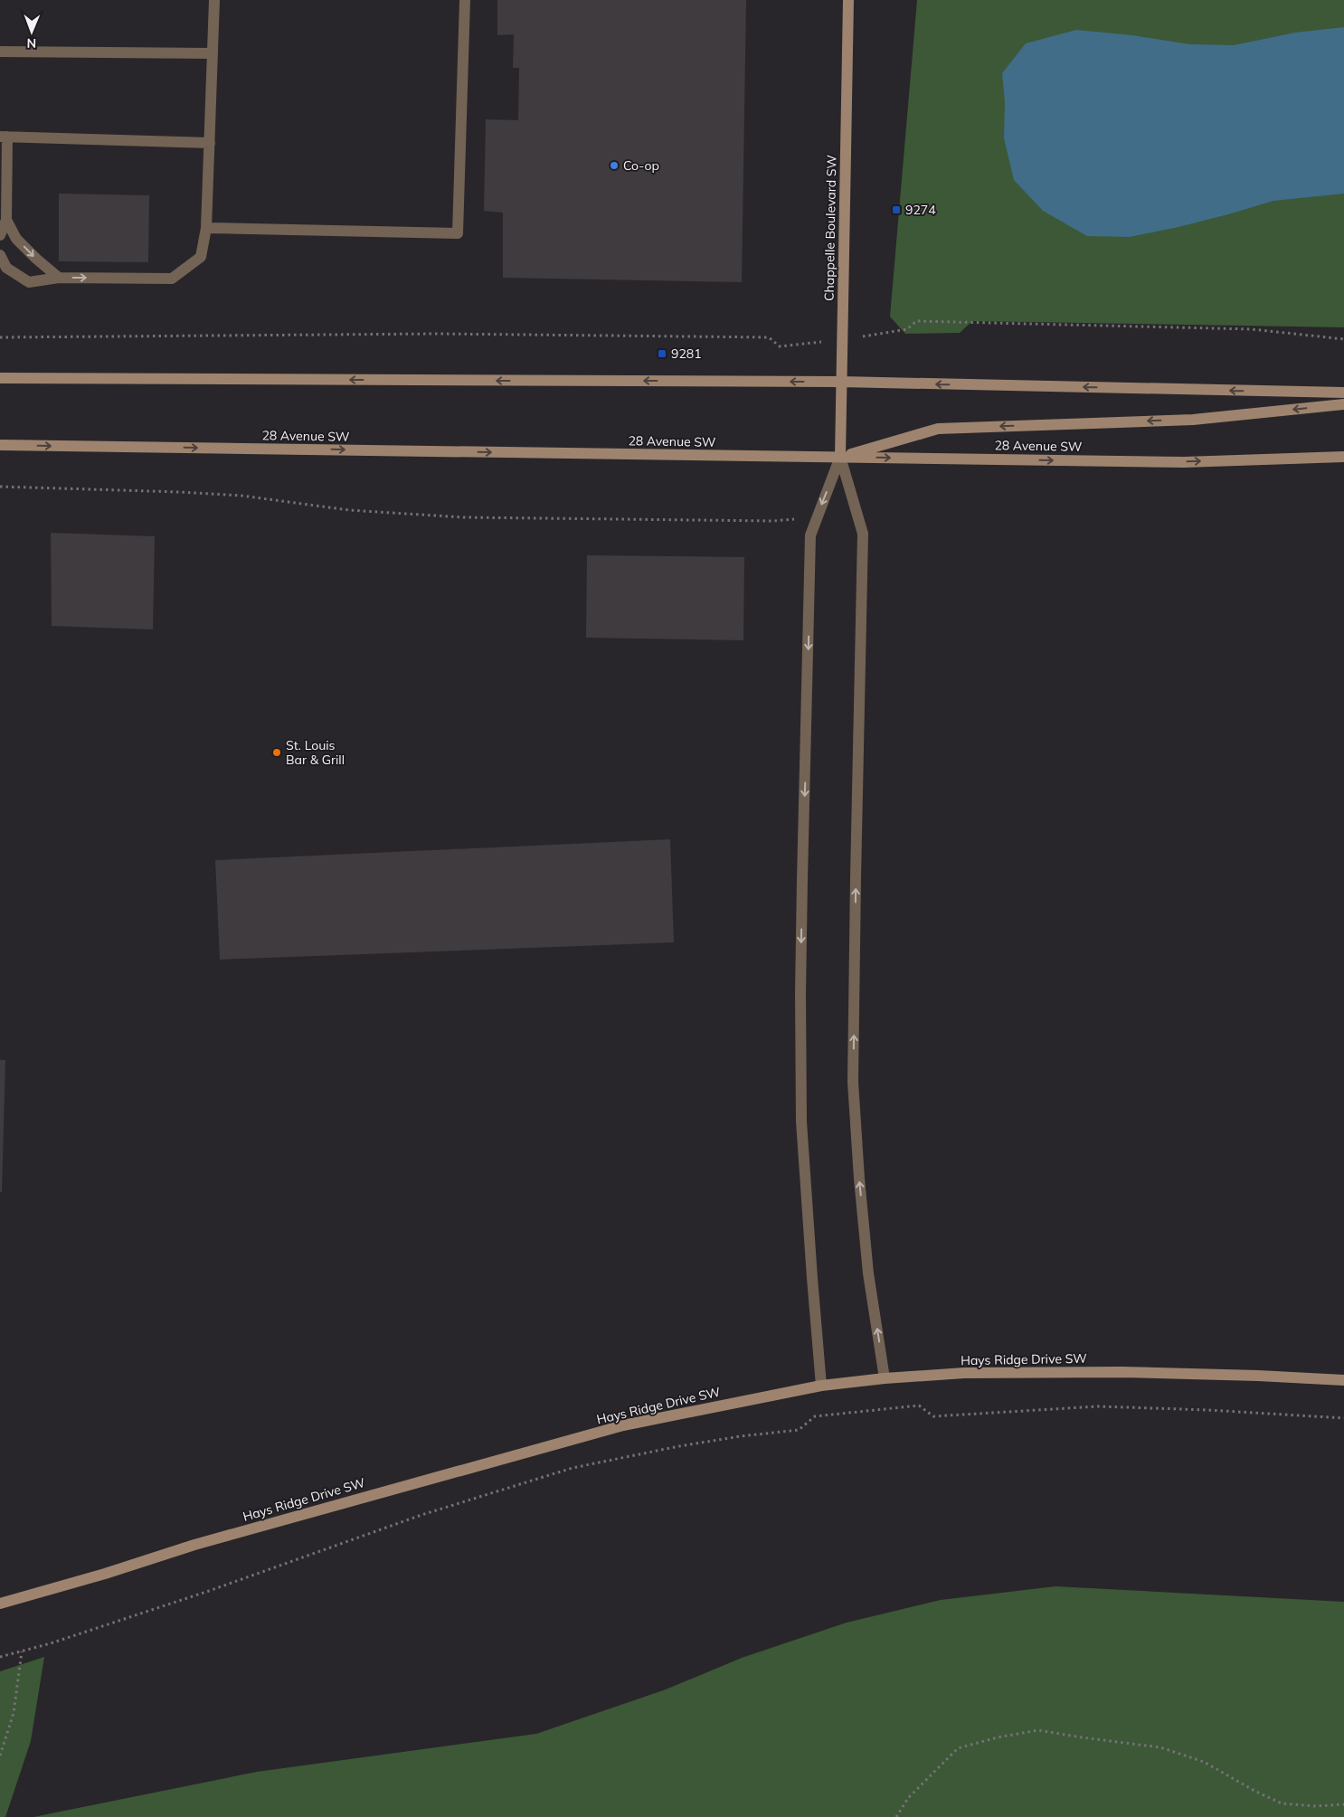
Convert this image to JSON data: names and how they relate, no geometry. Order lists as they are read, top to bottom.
{
  "streets": {
    "main road": ["Chappelle Boulevard SW", "28 Avenue SW", "Hays Ridge Drive SW"]
  },
  "crossings": [
    ["Chappelle Boulevard SW", "28 Avenue SW"]
  ],
  "places": {
    "other": ["Co-op", "St. Louis Bar & Grill"],
    "transit": ["9274", "9281"]
  },
  "north": "bottom"
}
